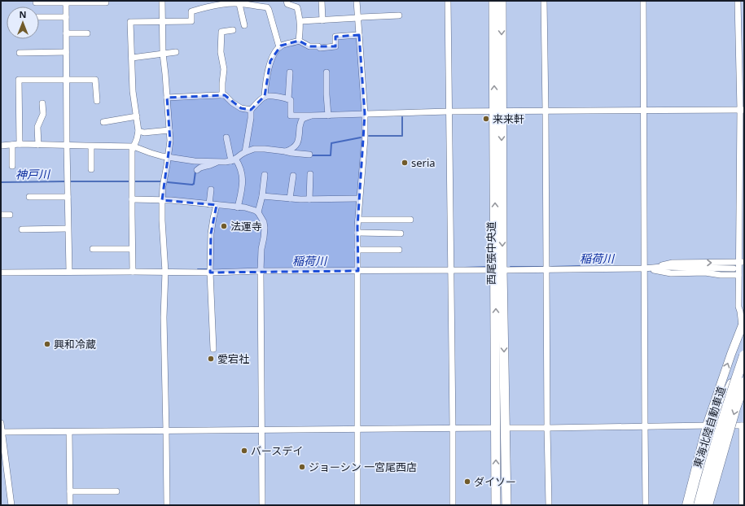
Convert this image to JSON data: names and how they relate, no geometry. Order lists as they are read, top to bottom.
{
  "streets": {
    "highway": ["東海北陸自動車道"],
    "main road": ["西尾張中央道"]
  },
  "water": ["神戸川", "稲荷川"],
  "places": [
    "来来軒",
    "seria",
    "法運寺",
    "興和冷蔵",
    "愛宕社",
    "バースデイ",
    "ジョーシン 一宮尾西店",
    "ダイソー"
  ],
  "north": "top"
}
